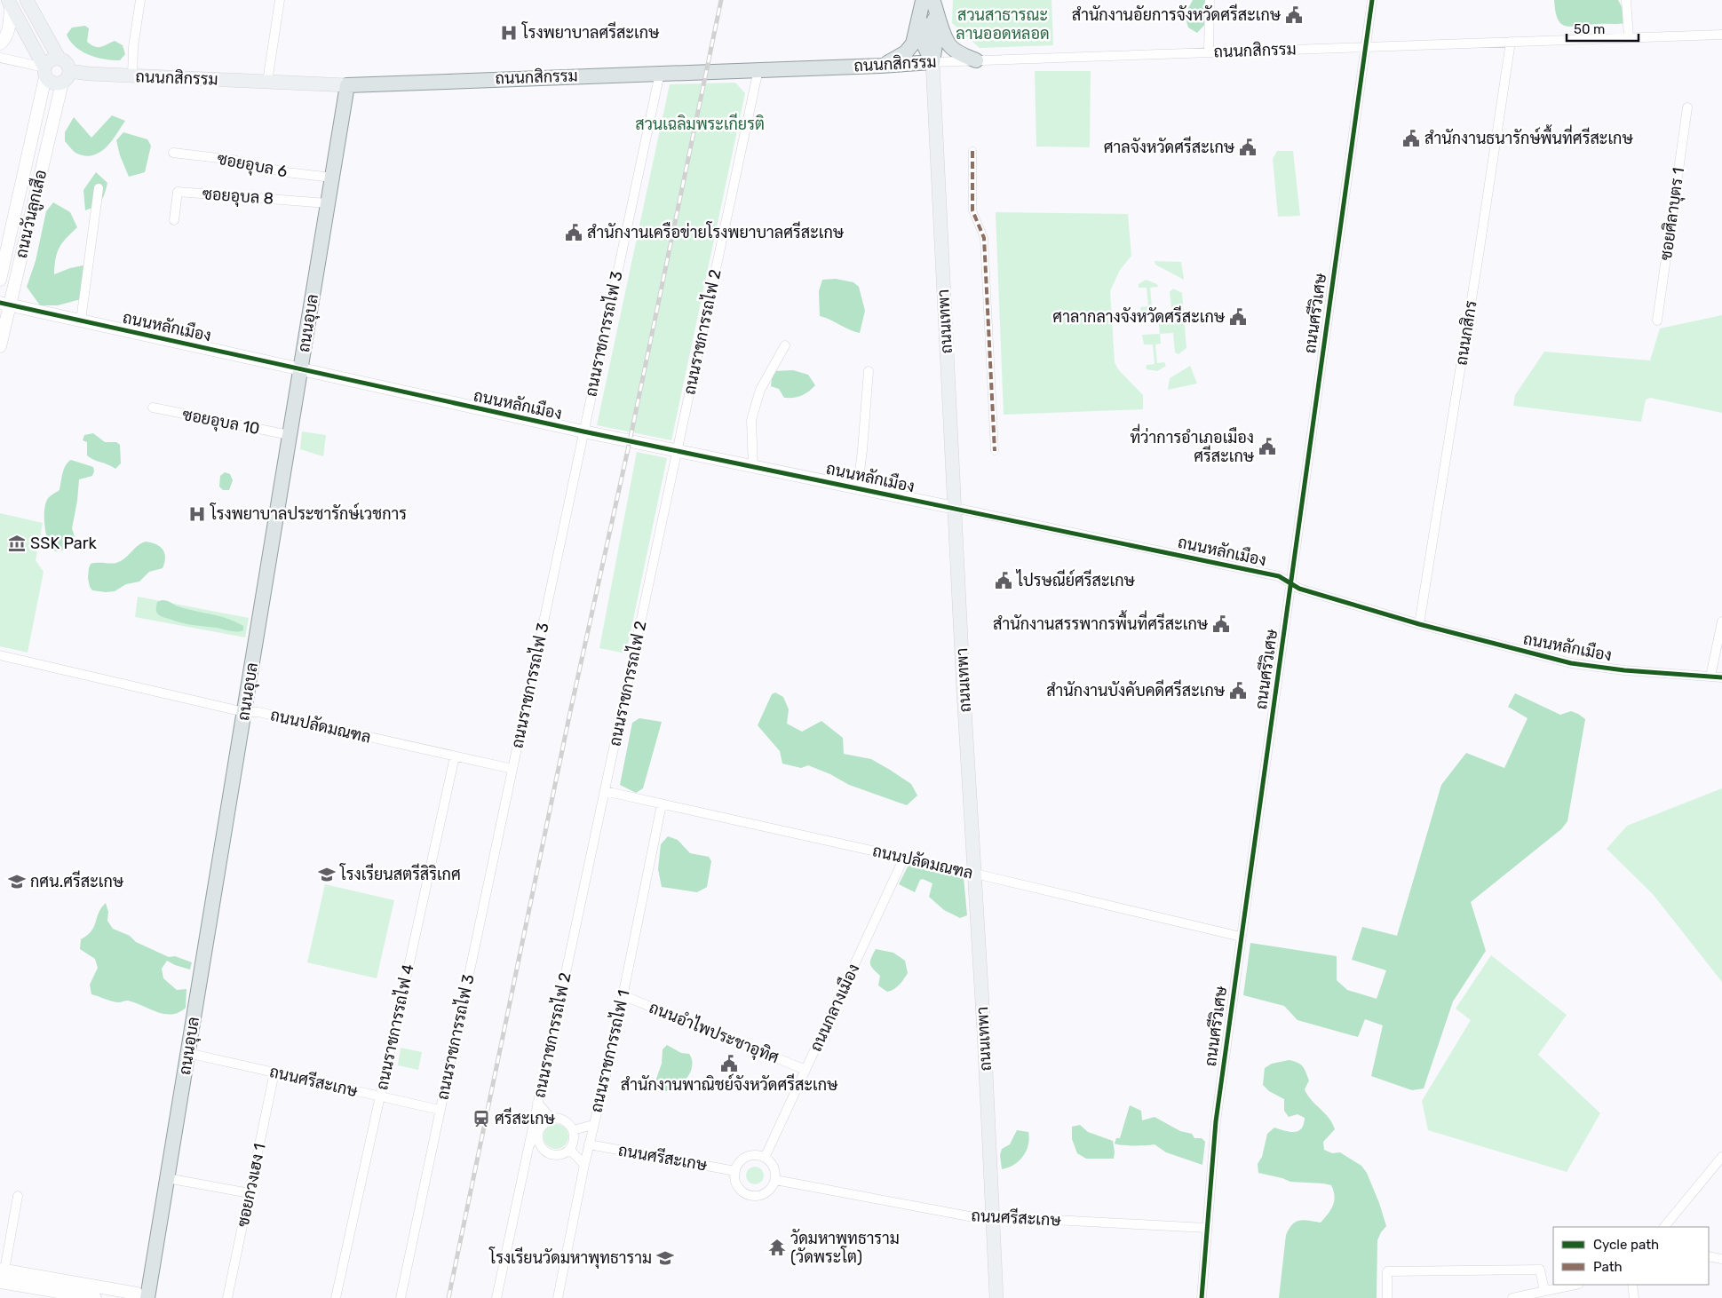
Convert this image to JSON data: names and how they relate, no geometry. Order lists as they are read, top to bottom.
{
  "streets": {
    "main road": ["ถนนกสิกรรม", "ถนนเทพา", "ถนนอุบล"],
    "street": [
      "ซอยอุบล 6",
      "ซอยอุบล 8",
      "ถนนวันลูกเสือ",
      "ซอยศิลาบุตร 1",
      "ถนนศรีวิเศษ",
      "ถนนหลักเมือง",
      "ถนนราชการรถไฟ 2",
      "ถนนกสิกร",
      "ถนนราชการรถไฟ 3",
      "ซอยอุบล 10",
      "ถนนปลัดมณฑล",
      "ถนนกลางเมือง",
      "ถนนราชการรถไฟ 4",
      "ถนนอำไพประชาอุทิศ",
      "ถนนราชการรถไฟ 1",
      "ถนนศรีสะเกษ",
      "ซอยกวงเฮง 1"
    ]
  },
  "crossings": [
    ["ถนนกสิกรรม", "ถนนวันลูกเสือ"],
    ["ถนนกสิกรรม", "ถนนศรีวิเศษ"],
    ["ถนนกสิกรรม", "ถนนเทพา"],
    ["ถนนกสิกรรม", "ถนนอุบล"],
    ["ถนนกสิกรรม", "ถนนราชการรถไฟ 2"],
    ["ถนนกสิกรรม", "ถนนกสิกร"],
    ["ถนนกสิกรรม", "ถนนราชการรถไฟ 3"],
    ["ซอยอุบล 6", "ถนนอุบล"],
    ["ซอยอุบล 8", "ถนนอุบล"],
    ["ถนนวันลูกเสือ", "ถนนหลักเมือง"],
    ["ถนนศรีวิเศษ", "ถนนหลักเมือง"],
    ["ถนนศรีวิเศษ", "ถนนปลัดมณฑล"],
    ["ถนนศรีวิเศษ", "ถนนศรีสะเกษ"],
    ["ถนนเทพา", "ถนนหลักเมือง"],
    ["ถนนเทพา", "ถนนปลัดมณฑล"],
    ["ถนนเทพา", "ถนนศรีสะเกษ"],
    ["ถนนอุบล", "ถนนหลักเมือง"],
    ["ถนนอุบล", "ซอยอุบล 10"],
    ["ถนนอุบล", "ถนนปลัดมณฑล"],
    ["ถนนอุบล", "ถนนศรีสะเกษ"],
    ["ถนนหลักเมือง", "ถนนราชการรถไฟ 2"],
    ["ถนนหลักเมือง", "ถนนกสิกร"],
    ["ถนนหลักเมือง", "ถนนราชการรถไฟ 3"],
    ["ถนนราชการรถไฟ 2", "ถนนปลัดมณฑล"],
    ["ถนนราชการรถไฟ 3", "ถนนปลัดมณฑล"],
    ["ถนนราชการรถไฟ 3", "ถนนศรีสะเกษ"],
    ["ถนนปลัดมณฑล", "ถนนกลางเมือง"],
    ["ถนนปลัดมณฑล", "ถนนราชการรถไฟ 4"],
    ["ถนนปลัดมณฑล", "ถนนราชการรถไฟ 1"],
    ["ถนนกลางเมือง", "ถนนอำไพประชาอุทิศ"],
    ["ถนนกลางเมือง", "ถนนศรีสะเกษ"],
    ["ถนนราชการรถไฟ 4", "ถนนศรีสะเกษ"],
    ["ถนนอำไพประชาอุทิศ", "ถนนราชการรถไฟ 1"],
    ["ถนนราชการรถไฟ 1", "ถนนศรีสะเกษ"],
    ["ถนนศรีสะเกษ", "ซอยกวงเฮง 1"]
  ],
  "parks": ["สวนสาธารณะ ลานออดหลอด", "สวนเฉลิมพระเกียรติ"],
  "places": {
    "public building": [
      "สำนักงานอัยการจังหวัดศรีสะเกษ",
      "สำนักงานธนารักษ์พื้นที่ศรีสะเกษ",
      "ศาลจังหวัดศรีสะเกษ",
      "สำนักงานเครือข่ายโรงพยาบาลศรีสะเกษ",
      "ศาลากลางจังหวัดศรีสะเกษ",
      "ที่ว่าการอำเภอเมือง ศรีสะเกษ",
      "ไปรษณีย์ศรีสะเกษ",
      "สำนักงานสรรพากรพื้นที่ศรีสะเกษ",
      "สำนักงานบังคับคดีศรีสะเกษ",
      "สำนักงานพาณิชย์จังหวัดศรีสะเกษ"
    ],
    "hospital": ["โรงพยาบาลศรีสะเกษ", "โรงพยาบาลประชารักษ์เวชการ"],
    "museum": ["SSK Park"],
    "school or university": ["โรงเรียนสตรีสิริเกศ", "กศน.ศรีสะเกษ", "โรงเรียนวัดมหาพุทธาราม"],
    "station": ["ศรีสะเกษ"],
    "temple": ["วัดมหาพุทธาราม (วัดพระโต)"]
  },
  "legend": ["Cycle path", "Path"],
  "scale_bar": "50 m"
}
